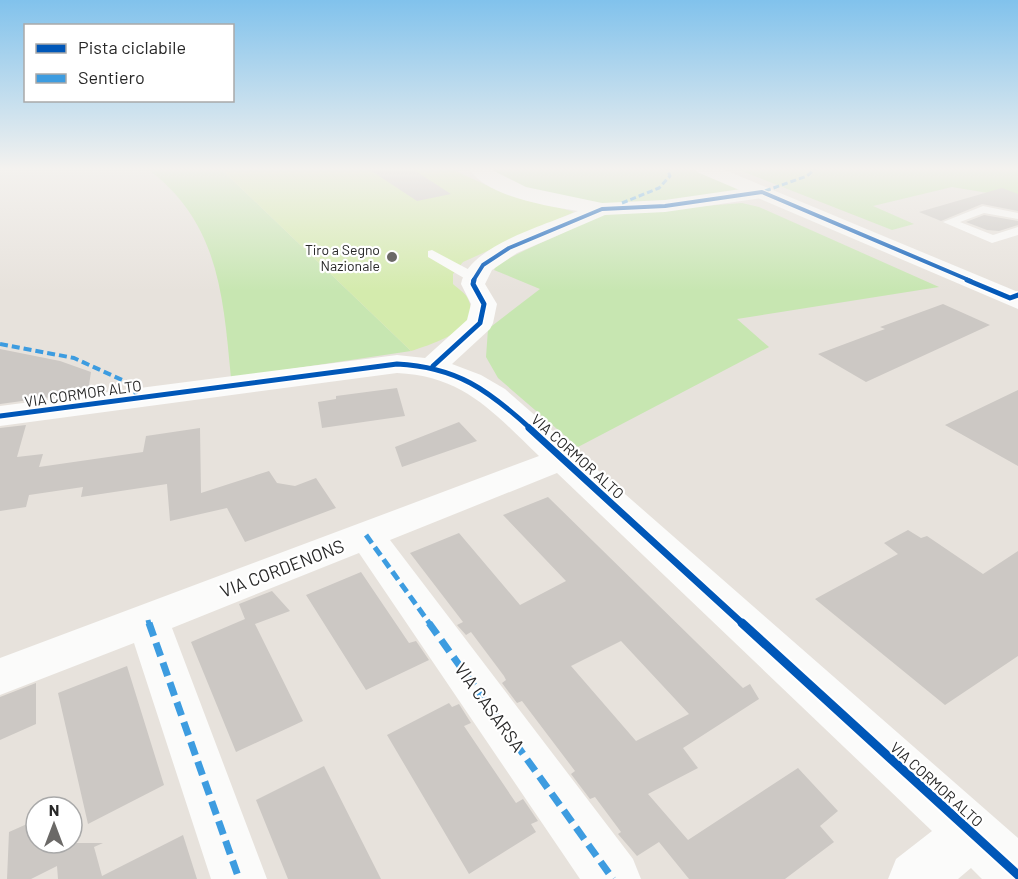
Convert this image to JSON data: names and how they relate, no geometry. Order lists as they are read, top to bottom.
{
  "streets": {
    "street": ["VIA CORMOR ALTO", "VIA CORDENONS", "VIA CASARSA"]
  },
  "crossings": [
    ["VIA CORMOR ALTO", "VIA CORDENONS"],
    ["VIA CORDENONS", "VIA CASARSA"]
  ],
  "places": ["Tiro a Segno Nazionale"],
  "legend": ["Pista ciclabile", "Sentiero"],
  "north": "top"
}
